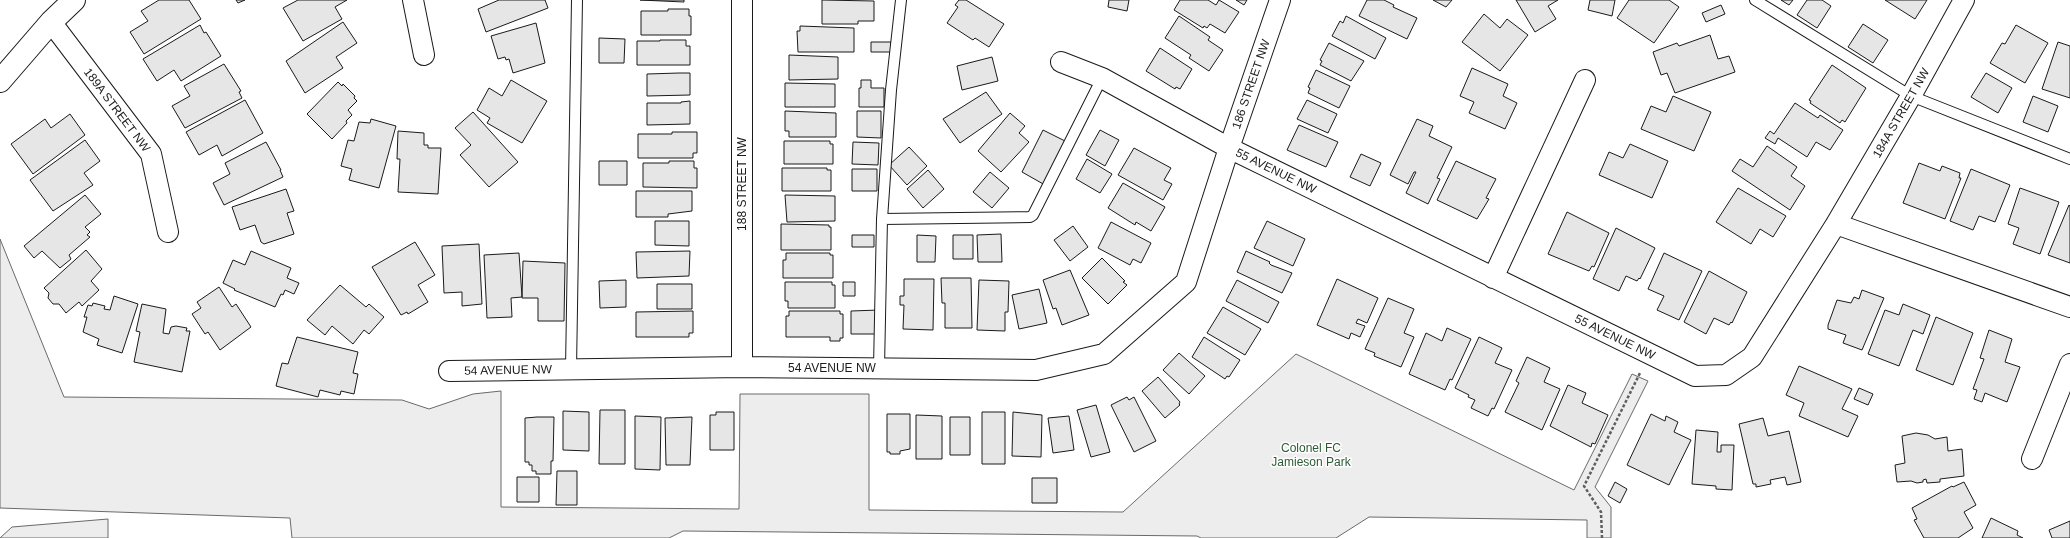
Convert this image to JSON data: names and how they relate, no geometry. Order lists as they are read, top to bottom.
{
  "streets": {
    "street": [
      "186 STREET NW",
      "189A STREET NW",
      "184A STREET NW",
      "55 AVENUE NW",
      "188 STREET NW",
      "54 AVENUE NW"
    ]
  },
  "crossings": [
    ["186 STREET NW", "55 AVENUE NW"],
    ["186 STREET NW", "54 AVENUE NW"],
    ["184A STREET NW", "55 AVENUE NW"],
    ["188 STREET NW", "54 AVENUE NW"]
  ],
  "parks": ["Colonel FC Jamieson Park"]
}
